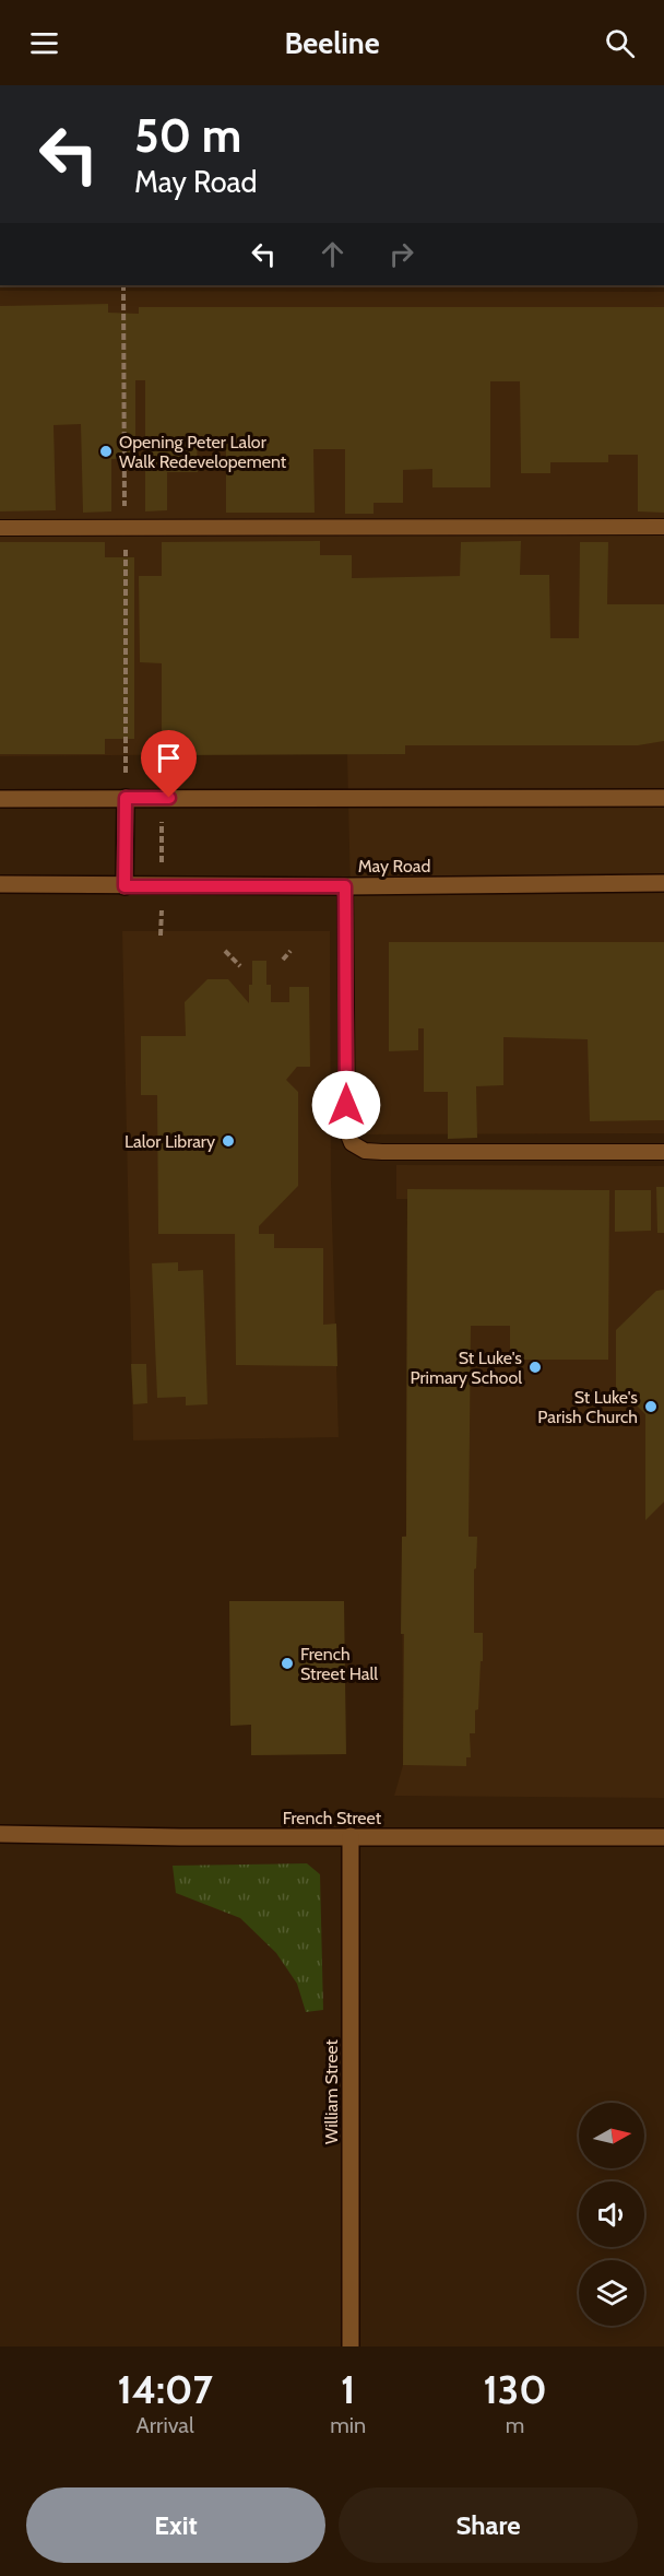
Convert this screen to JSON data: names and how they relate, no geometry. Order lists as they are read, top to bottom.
{
  "streets": {
    "street": ["May Road", "French Street", "William Street"]
  },
  "crossings": [
    ["French Street", "William Street"]
  ],
  "places": [
    "Opening Peter Lalor Walk Redevelopement",
    "Lalor Library",
    "St Luke's Primary School",
    "St Luke's Parish Church",
    "French Street Hall"
  ],
  "north": "right",
  "page": {
    "header": "Beeline",
    "turn": ["50 m", "May Road"],
    "eta": [
      "14:07",
      "Arrival",
      "1",
      "min",
      "130",
      "m"
    ],
    "buttons": ["Exit", "Share"]
  }
}
